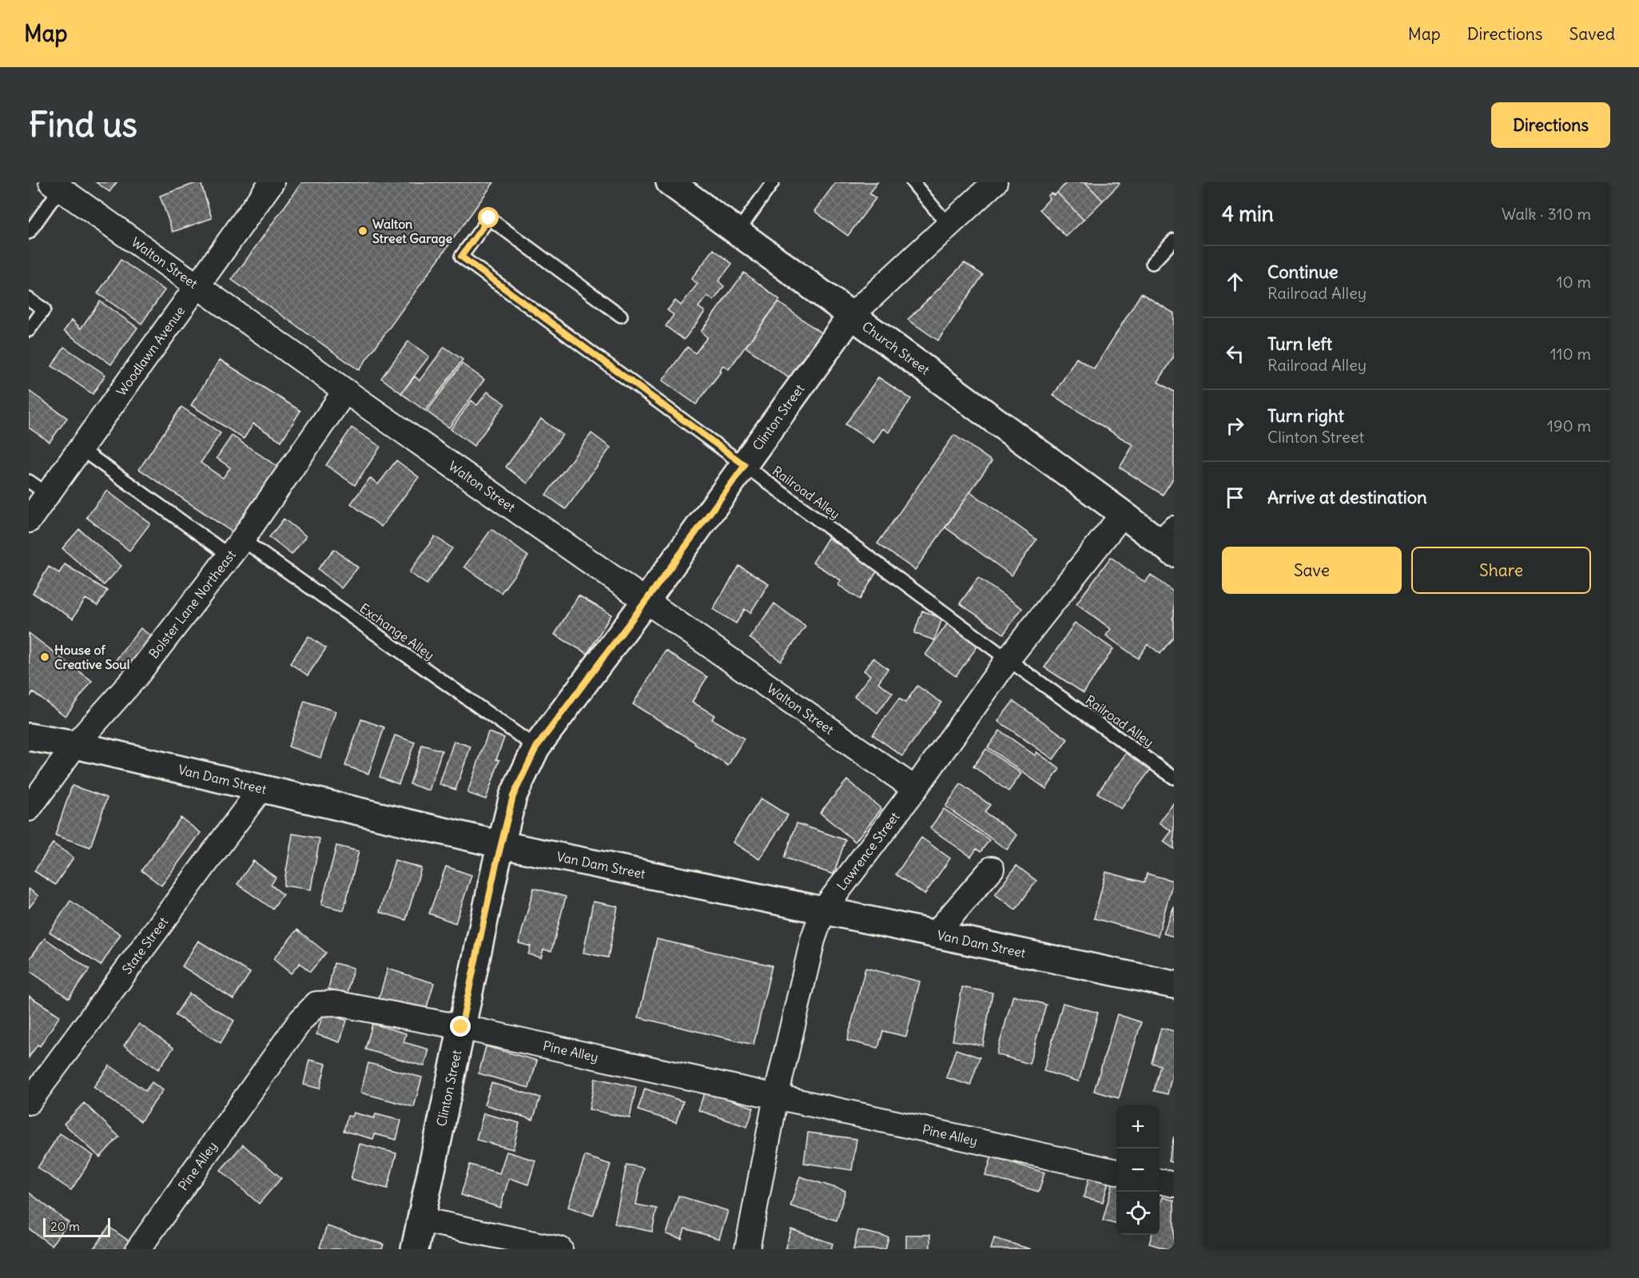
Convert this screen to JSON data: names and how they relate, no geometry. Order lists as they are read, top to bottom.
{
  "streets": {
    "main road": ["Church Street", "Clinton Street", "Van Dam Street"],
    "street": [
      "Walton Street",
      "Woodlawn Avenue",
      "Bolster Lane Northeast",
      "Lawrence Street",
      "State Street",
      "Pine Alley"
    ],
    "lane": ["Railroad Alley", "Exchange Alley"]
  },
  "crossings": [
    ["Walton Street", "Woodlawn Avenue"],
    ["Walton Street", "Clinton Street"],
    ["Walton Street", "Bolster Lane Northeast"],
    ["Walton Street", "Lawrence Street"],
    ["Church Street", "Clinton Street"],
    ["Church Street", "Lawrence Street"],
    ["Woodlawn Avenue", "Exchange Alley"],
    ["Clinton Street", "Railroad Alley"],
    ["Clinton Street", "Exchange Alley"],
    ["Clinton Street", "Van Dam Street"],
    ["Clinton Street", "Pine Alley"],
    ["Railroad Alley", "Lawrence Street"],
    ["Bolster Lane Northeast", "Exchange Alley"],
    ["Bolster Lane Northeast", "Van Dam Street"],
    ["Van Dam Street", "Lawrence Street"],
    ["Van Dam Street", "State Street"],
    ["Lawrence Street", "Pine Alley"]
  ],
  "places": ["Walton Street Garage", "House of Creative Soul"],
  "scale_bar": "20 m",
  "page": {
    "header": "Map",
    "nav": ["Map", "Directions", "Saved"],
    "buttons": [
      "Directions",
      ["Save", "Share"]
    ],
    "title": "Find us",
    "heading": ["4 min", "Walk · 310 m"],
    "list": [
      ["Continue", "Railroad Alley", "10 m"],
      ["Turn left", "Railroad Alley", "110 m"],
      ["Turn right", "Clinton Street", "190 m"],
      "Arrive at destination"
    ],
    "map_buttons": ["+", "−"],
    "scale": "20 m"
  }
}
